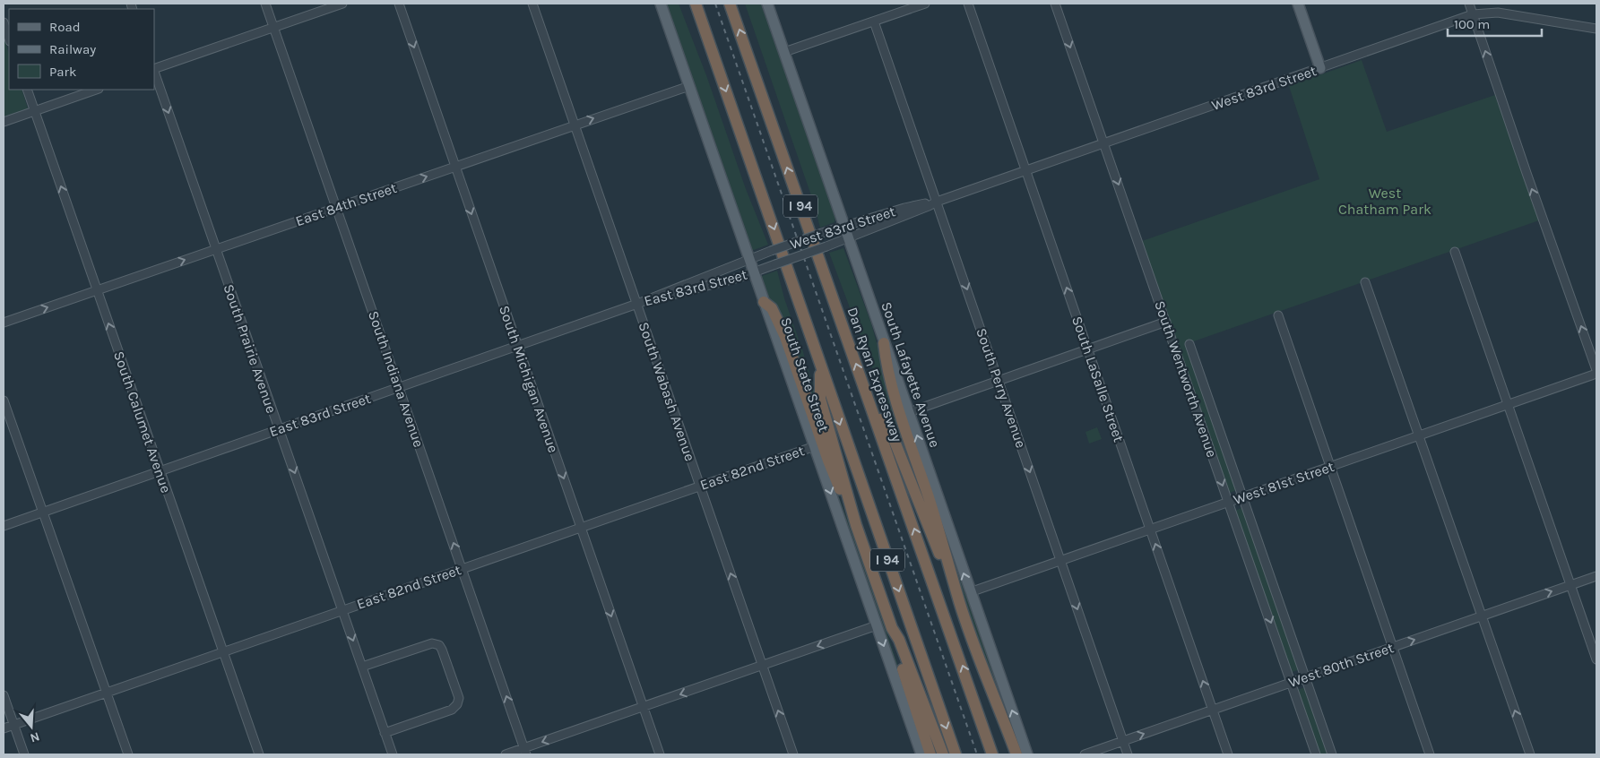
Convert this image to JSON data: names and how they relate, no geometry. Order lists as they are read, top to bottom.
{
  "streets": {
    "highway": ["I 94", "Dan Ryan Expressway"],
    "main road": ["South State Street", "South Lafayette Avenue"],
    "street": [
      "West 83rd Street",
      "East 84th Street",
      "East 83rd Street",
      "South Prairie Avenue",
      "South Indiana Avenue",
      "South Michigan Avenue",
      "South LaSalle Street",
      "South Wentworth Avenue",
      "South Perry Avenue",
      "South Wabash Avenue",
      "South Calumet Avenue",
      "East 82nd Street",
      "West 81st Street",
      "West 80th Street"
    ]
  },
  "crossings": [
    ["West 83rd Street", "East 83rd Street"],
    ["West 83rd Street", "South State Street"],
    ["West 83rd Street", "South Lafayette Avenue"],
    ["West 83rd Street", "South LaSalle Street"],
    ["West 83rd Street", "South Wentworth Avenue"],
    ["West 83rd Street", "South Perry Avenue"],
    ["East 84th Street", "South Prairie Avenue"],
    ["East 84th Street", "South State Street"],
    ["East 84th Street", "South Indiana Avenue"],
    ["East 84th Street", "South Michigan Avenue"],
    ["East 84th Street", "South Wabash Avenue"],
    ["East 84th Street", "South Calumet Avenue"],
    ["East 83rd Street", "South Prairie Avenue"],
    ["East 83rd Street", "South State Street"],
    ["East 83rd Street", "South Indiana Avenue"],
    ["East 83rd Street", "South Michigan Avenue"],
    ["East 83rd Street", "South Wabash Avenue"],
    ["East 83rd Street", "South Calumet Avenue"],
    ["South Prairie Avenue", "East 82nd Street"],
    ["South State Street", "East 82nd Street"],
    ["South Lafayette Avenue", "West 81st Street"],
    ["South Indiana Avenue", "East 82nd Street"],
    ["South Michigan Avenue", "East 82nd Street"],
    ["South LaSalle Street", "West 81st Street"],
    ["South LaSalle Street", "West 80th Street"],
    ["South Wentworth Avenue", "West 81st Street"],
    ["South Wentworth Avenue", "West 80th Street"],
    ["South Perry Avenue", "West 81st Street"],
    ["South Perry Avenue", "West 80th Street"],
    ["South Wabash Avenue", "East 82nd Street"],
    ["South Calumet Avenue", "East 82nd Street"]
  ],
  "one_way": [
    "East 84th Street",
    "South Prairie Avenue",
    "South State Street",
    "South Lafayette Avenue",
    "South Indiana Avenue",
    "South Michigan Avenue",
    "South LaSalle Street",
    "South Perry Avenue",
    "South Wabash Avenue",
    "South Calumet Avenue",
    "West 80th Street"
  ],
  "parks": ["West Chatham Park"],
  "legend": ["Road", "Railway", "Park"],
  "scale_bar": "100 m",
  "north": "bottom"
}
